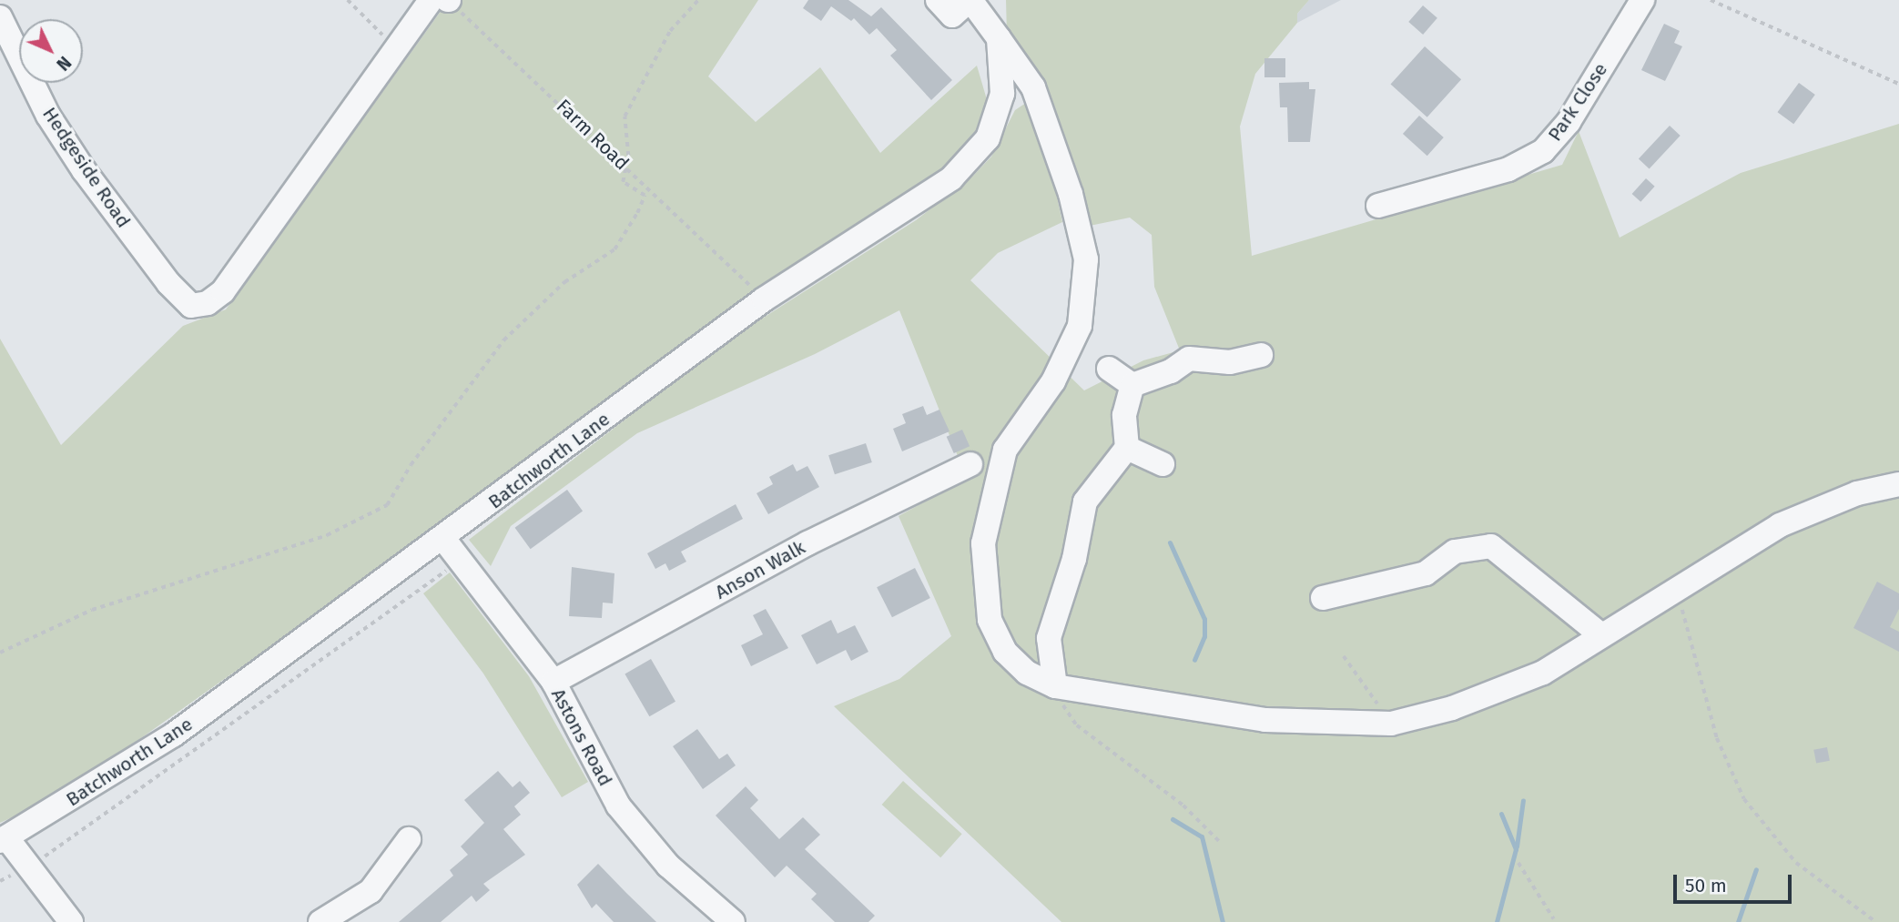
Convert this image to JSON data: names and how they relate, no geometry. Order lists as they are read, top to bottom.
{
  "streets": {
    "street": [
      "Park Close",
      "Hedgeside Road",
      "Batchworth Lane",
      "Anson Walk",
      "Astons Road"
    ],
    "path": ["Farm Road"]
  },
  "crossings": [
    ["Batchworth Lane", "Astons Road"],
    ["Anson Walk", "Astons Road"]
  ],
  "scale_bar": "50 m",
  "north": "bottom right"
}
